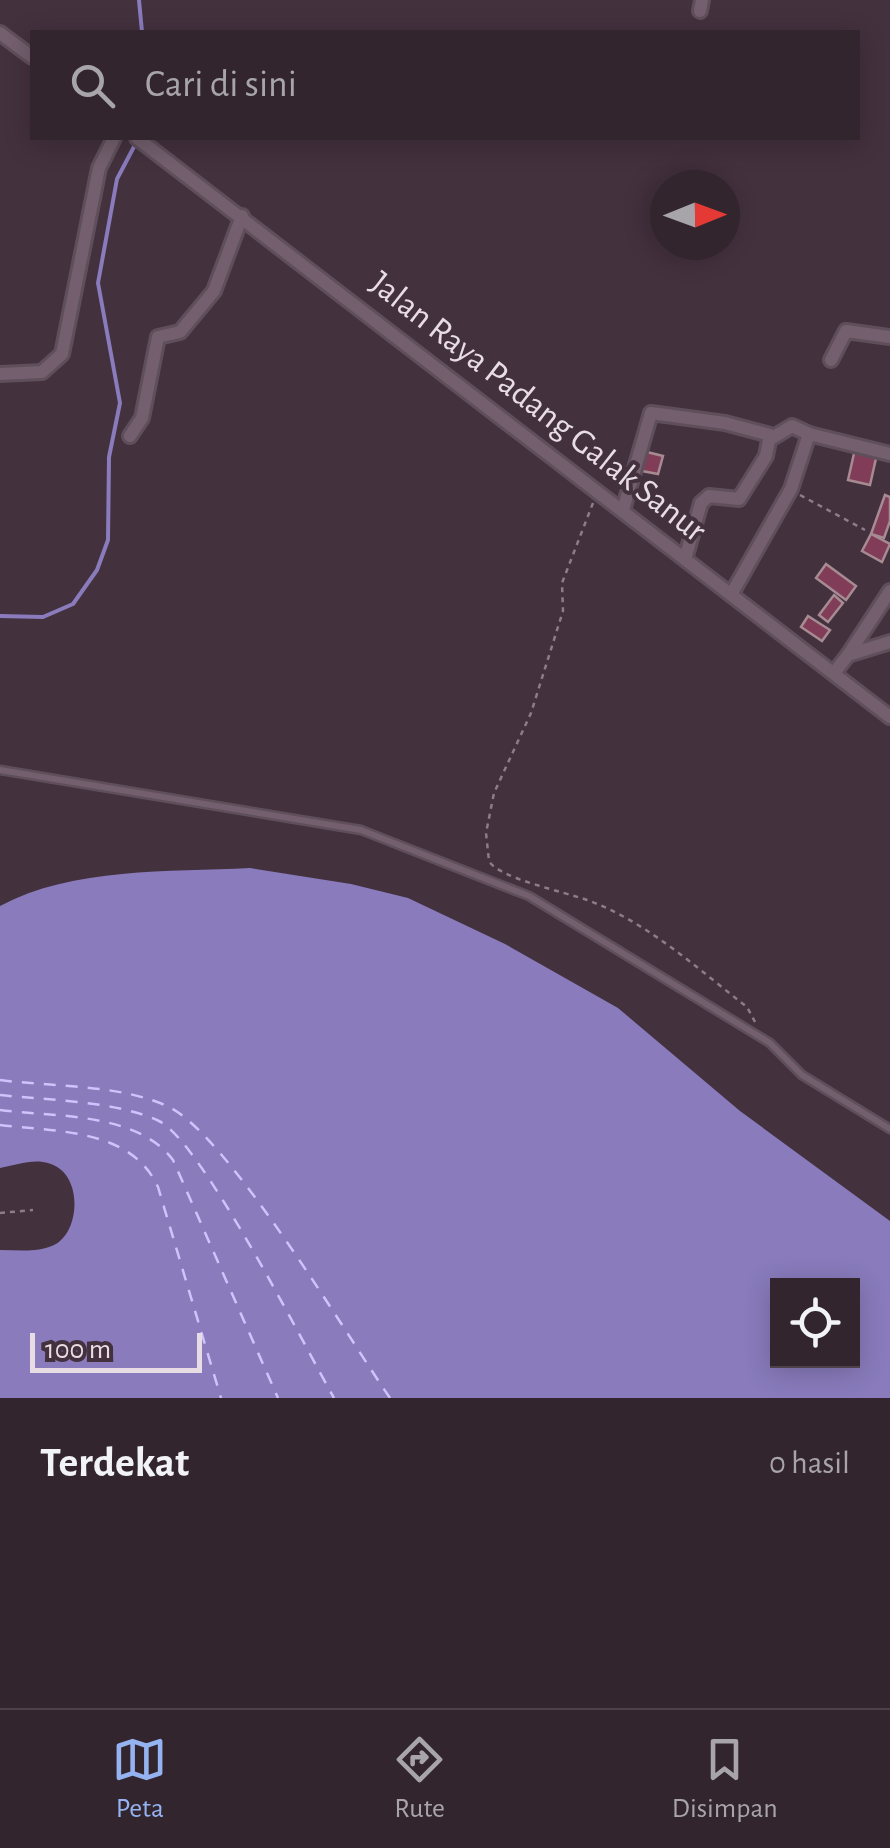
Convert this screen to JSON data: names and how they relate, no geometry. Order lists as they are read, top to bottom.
{
  "streets": {
    "street": ["Jalan Raya Padang Galak Sanur"]
  },
  "scale_bar": "100 m",
  "north": "right",
  "page": {
    "search": "Cari di sini",
    "scale": "100 m",
    "heading": ["Terdekat", "0 hasil"],
    "nav": ["Peta", "Rute", "Disimpan"]
  }
}
